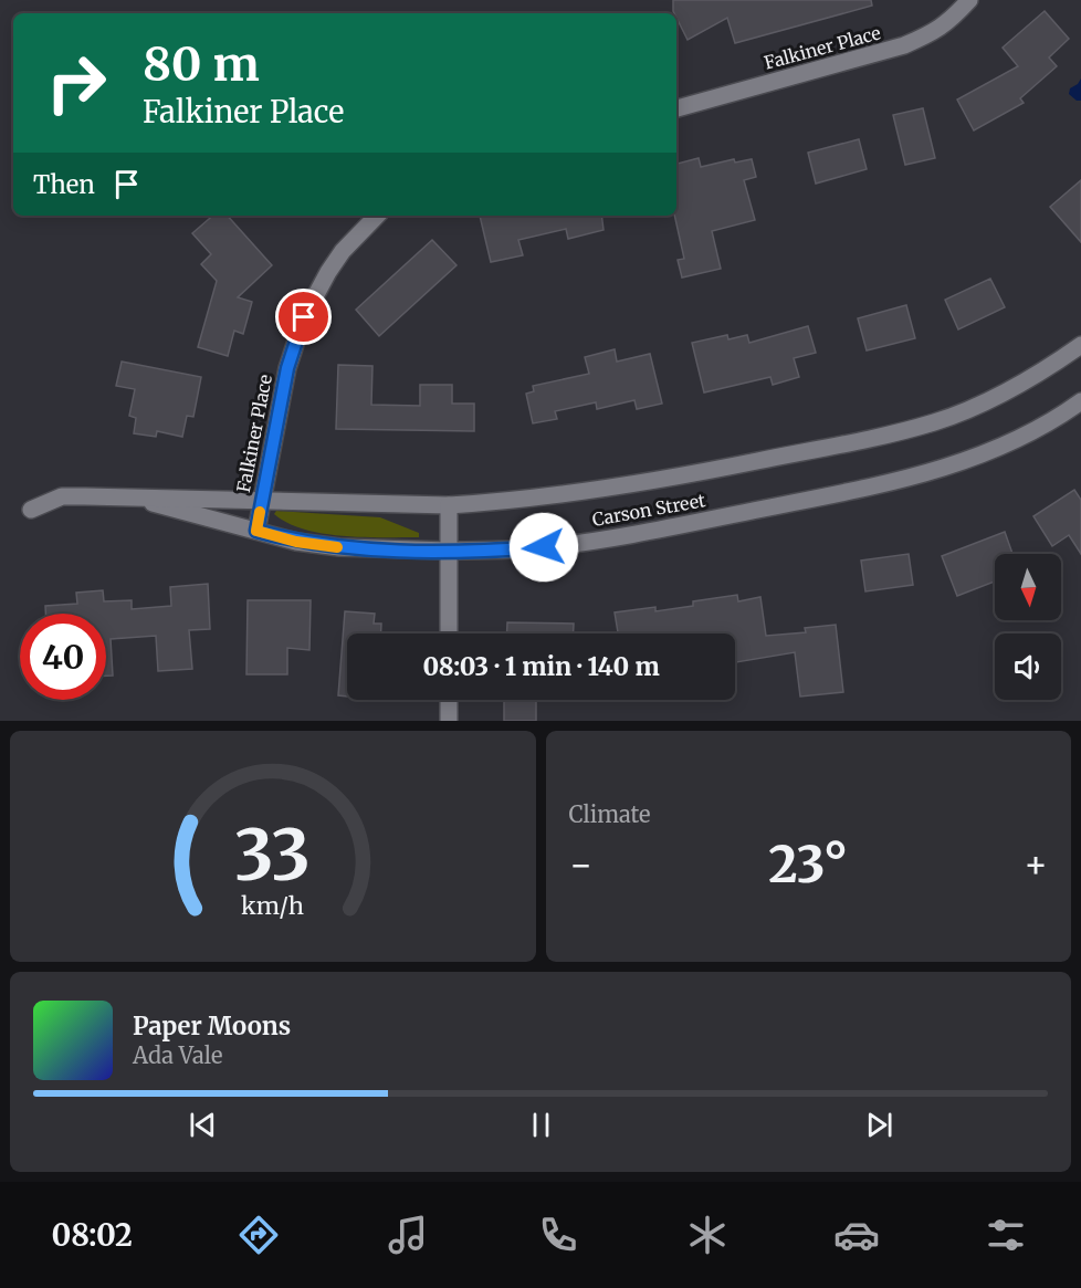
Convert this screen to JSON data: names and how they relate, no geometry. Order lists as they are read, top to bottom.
{
  "streets": {
    "street": ["Falkiner Place", "Carson Street"]
  },
  "crossings": [
    ["Falkiner Place", "Carson Street"]
  ],
  "north": "bottom",
  "page": {
    "turn": ["80 m", "Falkiner Place"],
    "then": "Then",
    "limit": "40",
    "trip": "08:03 · 1 min · 140 m",
    "tile": "Climate",
    "heat": ["−", "23°", "+"],
    "song": ["Paper Moons", "Ada Vale"],
    "tabs": "08:02",
    "gauge": ["33", "km/h"]
  }
}
